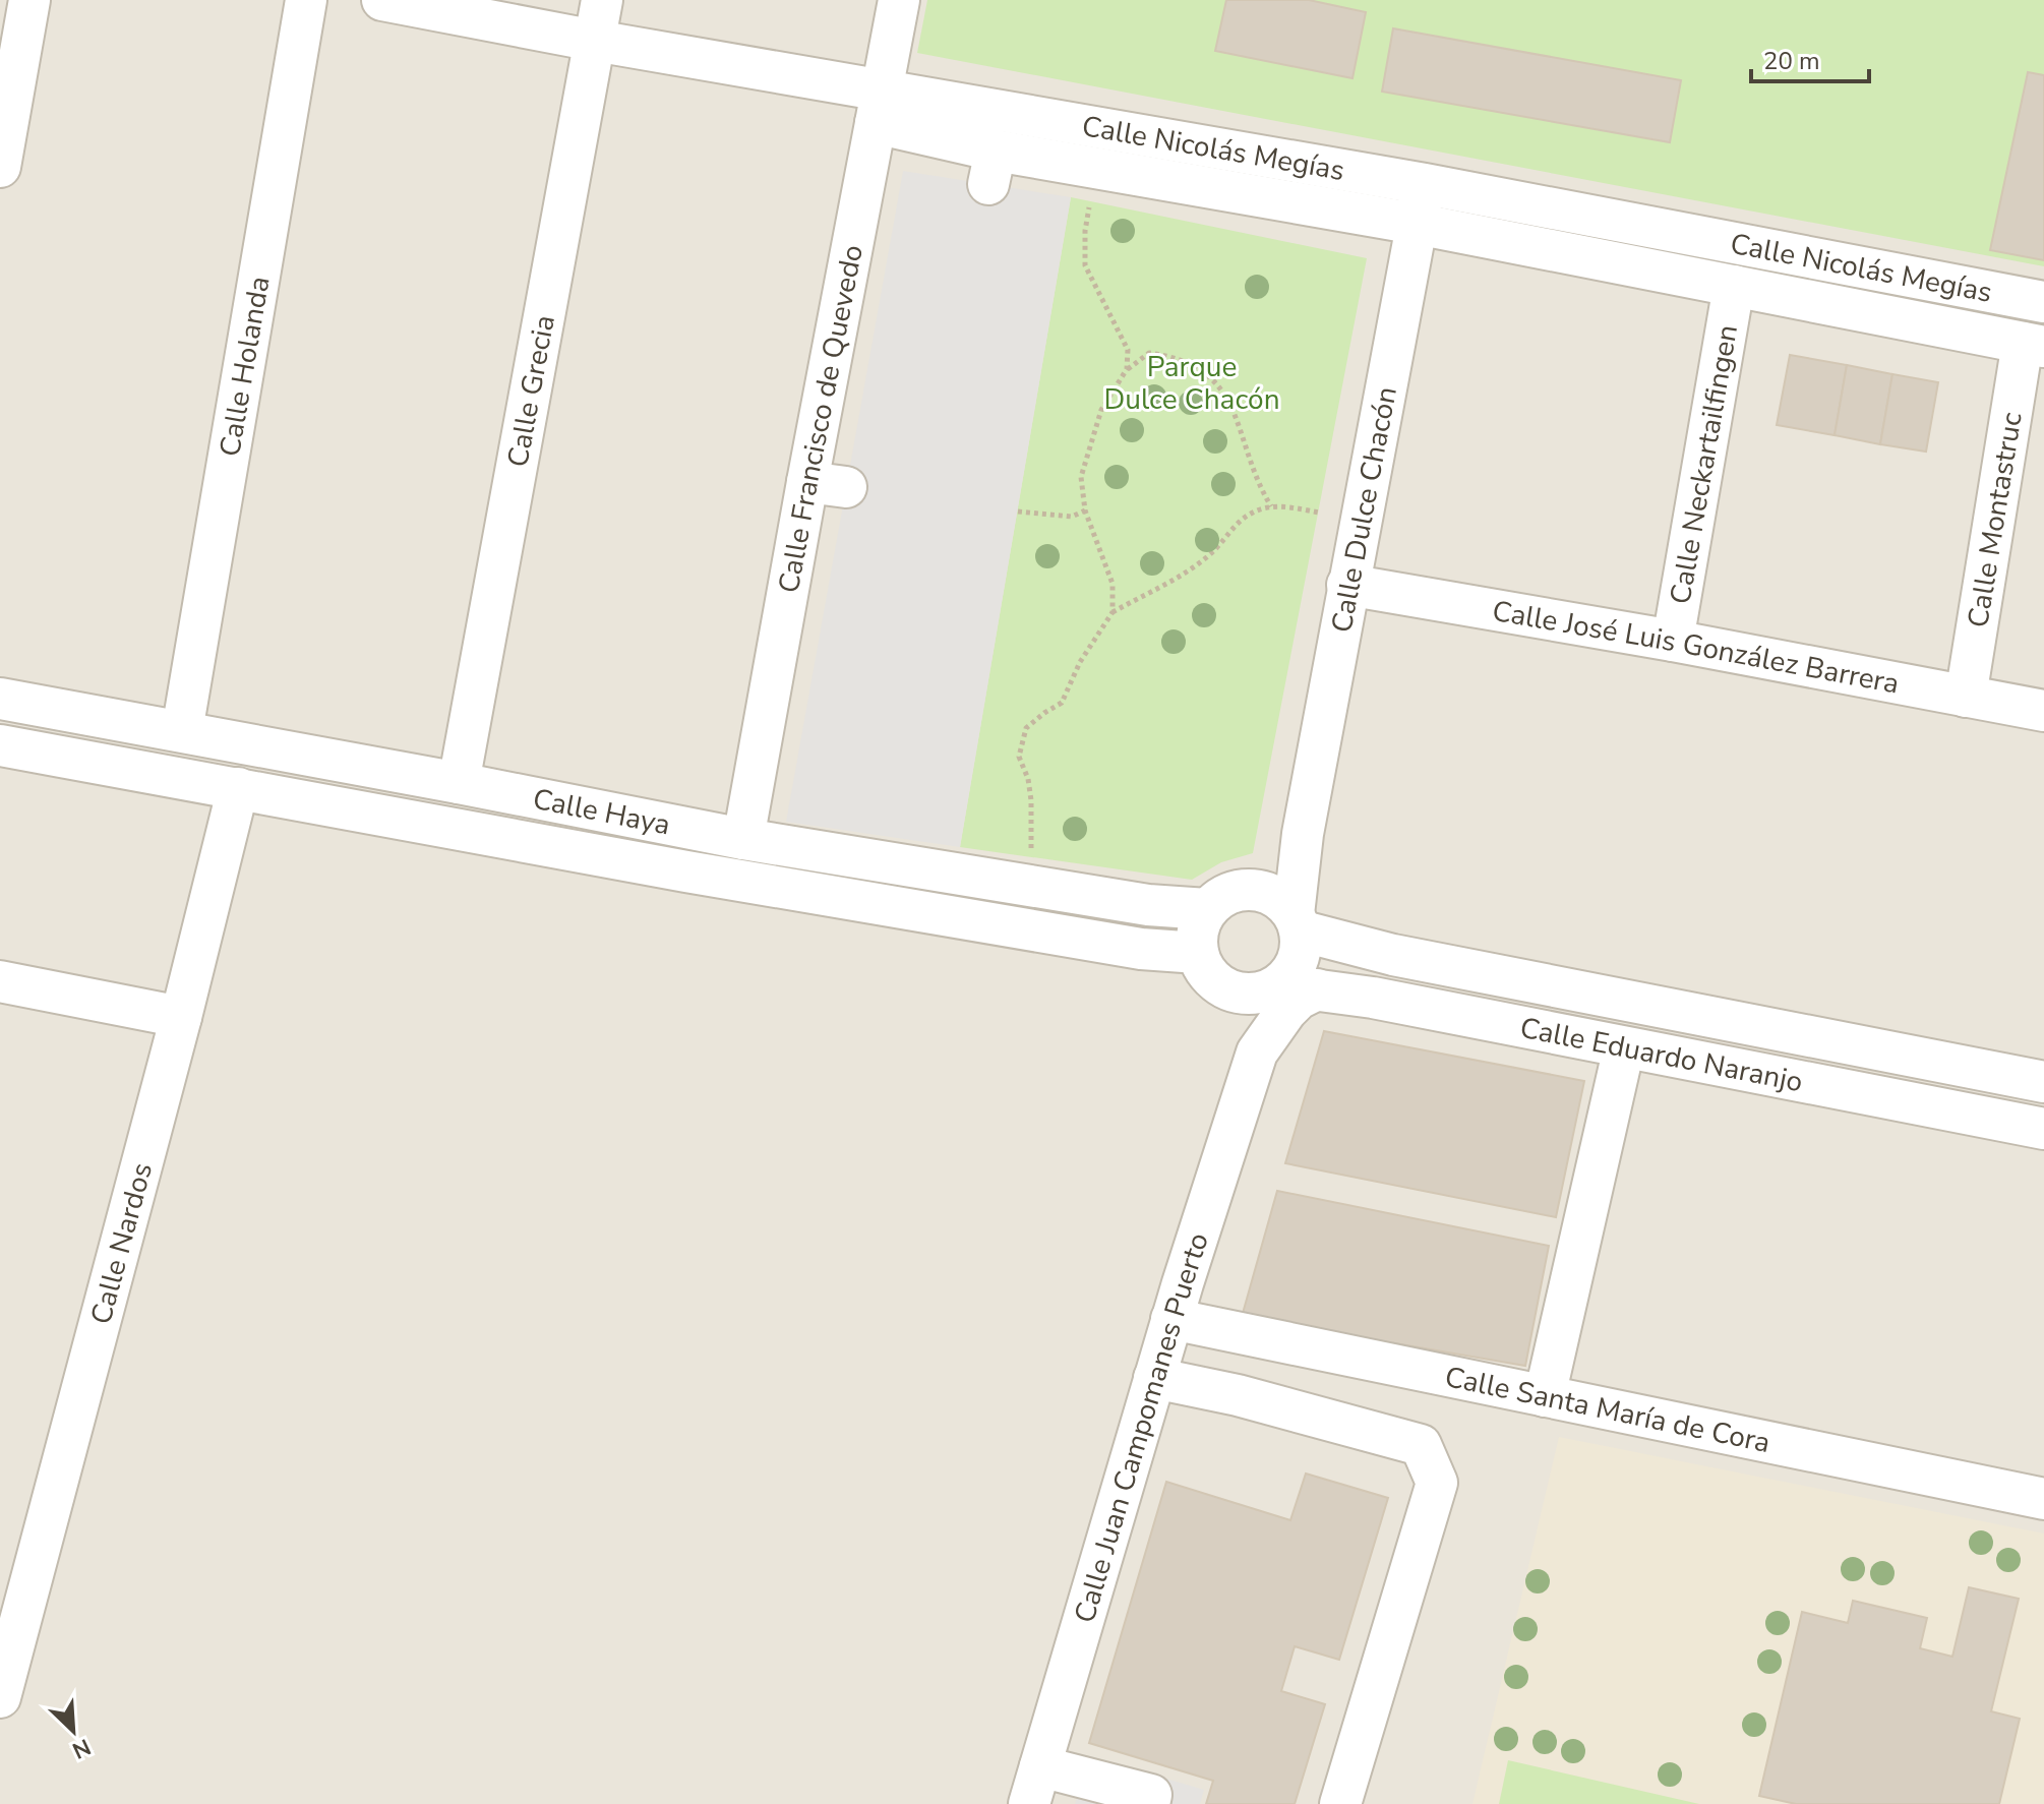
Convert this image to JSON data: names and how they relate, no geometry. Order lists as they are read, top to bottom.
{
  "streets": {
    "street": [
      "Calle Nicolás Megías",
      "Calle Holanda",
      "Calle Grecia",
      "Calle Francisco de Quevedo",
      "Calle Neckartailfingen",
      "Calle Dulce Chacón",
      "Calle Montastruc",
      "Calle José Luis González Barrera",
      "Calle Haya",
      "Calle Eduardo Naranjo",
      "Calle Nardos",
      "Calle Santa María de Cora",
      "Calle Juan Campomanes Puerto"
    ]
  },
  "crossings": [
    ["Calle Nicolás Megías", "Calle Grecia"],
    ["Calle Nicolás Megías", "Calle Francisco de Quevedo"],
    ["Calle Nicolás Megías", "Calle Neckartailfingen"],
    ["Calle Nicolás Megías", "Calle Dulce Chacón"],
    ["Calle Nicolás Megías", "Calle Montastruc"],
    ["Calle Holanda", "Calle Haya"],
    ["Calle Grecia", "Calle Haya"],
    ["Calle Francisco de Quevedo", "Calle Haya"],
    ["Calle Neckartailfingen", "Calle José Luis González Barrera"],
    ["Calle Dulce Chacón", "Calle José Luis González Barrera"],
    ["Calle Dulce Chacón", "Calle Haya"],
    ["Calle Dulce Chacón", "Calle Eduardo Naranjo"],
    ["Calle Montastruc", "Calle José Luis González Barrera"],
    ["Calle Haya", "Calle Eduardo Naranjo"],
    ["Calle Eduardo Naranjo", "Calle Juan Campomanes Puerto"],
    ["Calle Santa María de Cora", "Calle Juan Campomanes Puerto"]
  ],
  "parks": ["Parque Dulce Chacón"],
  "scale_bar": "20 m",
  "north": "bottom right"
}
